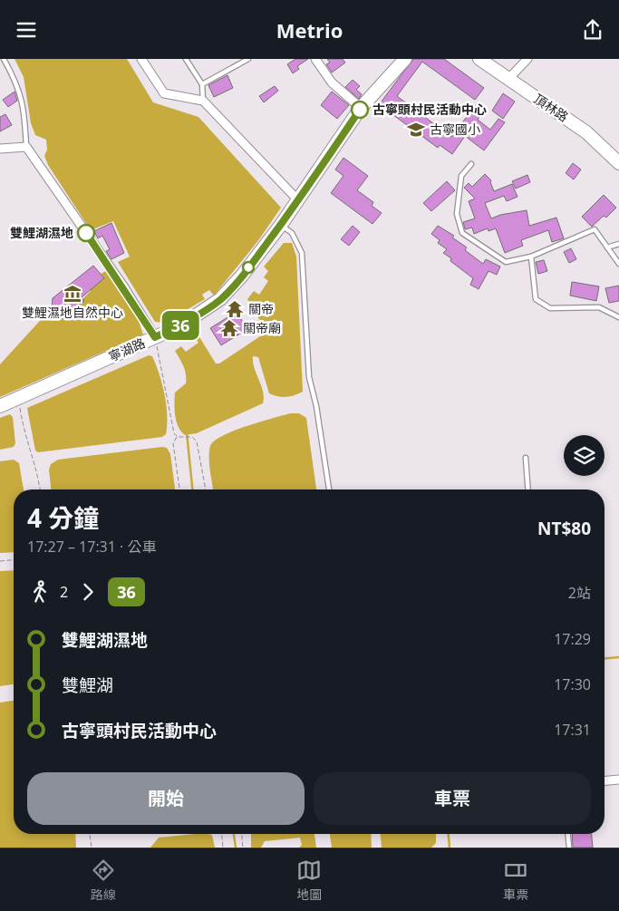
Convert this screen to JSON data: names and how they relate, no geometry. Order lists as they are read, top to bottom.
{
  "streets": {
    "main road": ["頂林路", "寧湖路"]
  },
  "places": {
    "other": ["古寧頭村民活動中心", "雙鯉湖濕地"],
    "school or university": ["古寧國小"],
    "museum": ["雙鯉濕地自然中心"],
    "temple": ["關帝", "關帝廟"]
  },
  "lines": ["bus line 36"],
  "page": {
    "header": "Metrio",
    "on_map": "36",
    "heading": ["4 分鐘", "17:27 – 17:31 · 公車", "NT$80"],
    "legs": ["2", "36", "2站"],
    "list": [
      {
        "name": "雙鯉湖濕地",
        "value": "17:29"
      },
      {
        "name": "雙鯉湖",
        "value": "17:30"
      },
      {
        "name": "古寧頭村民活動中心",
        "value": "17:31"
      }
    ],
    "buttons": ["開始", "車票"],
    "tabs": ["路線", "地圖", "車票"]
  }
}
